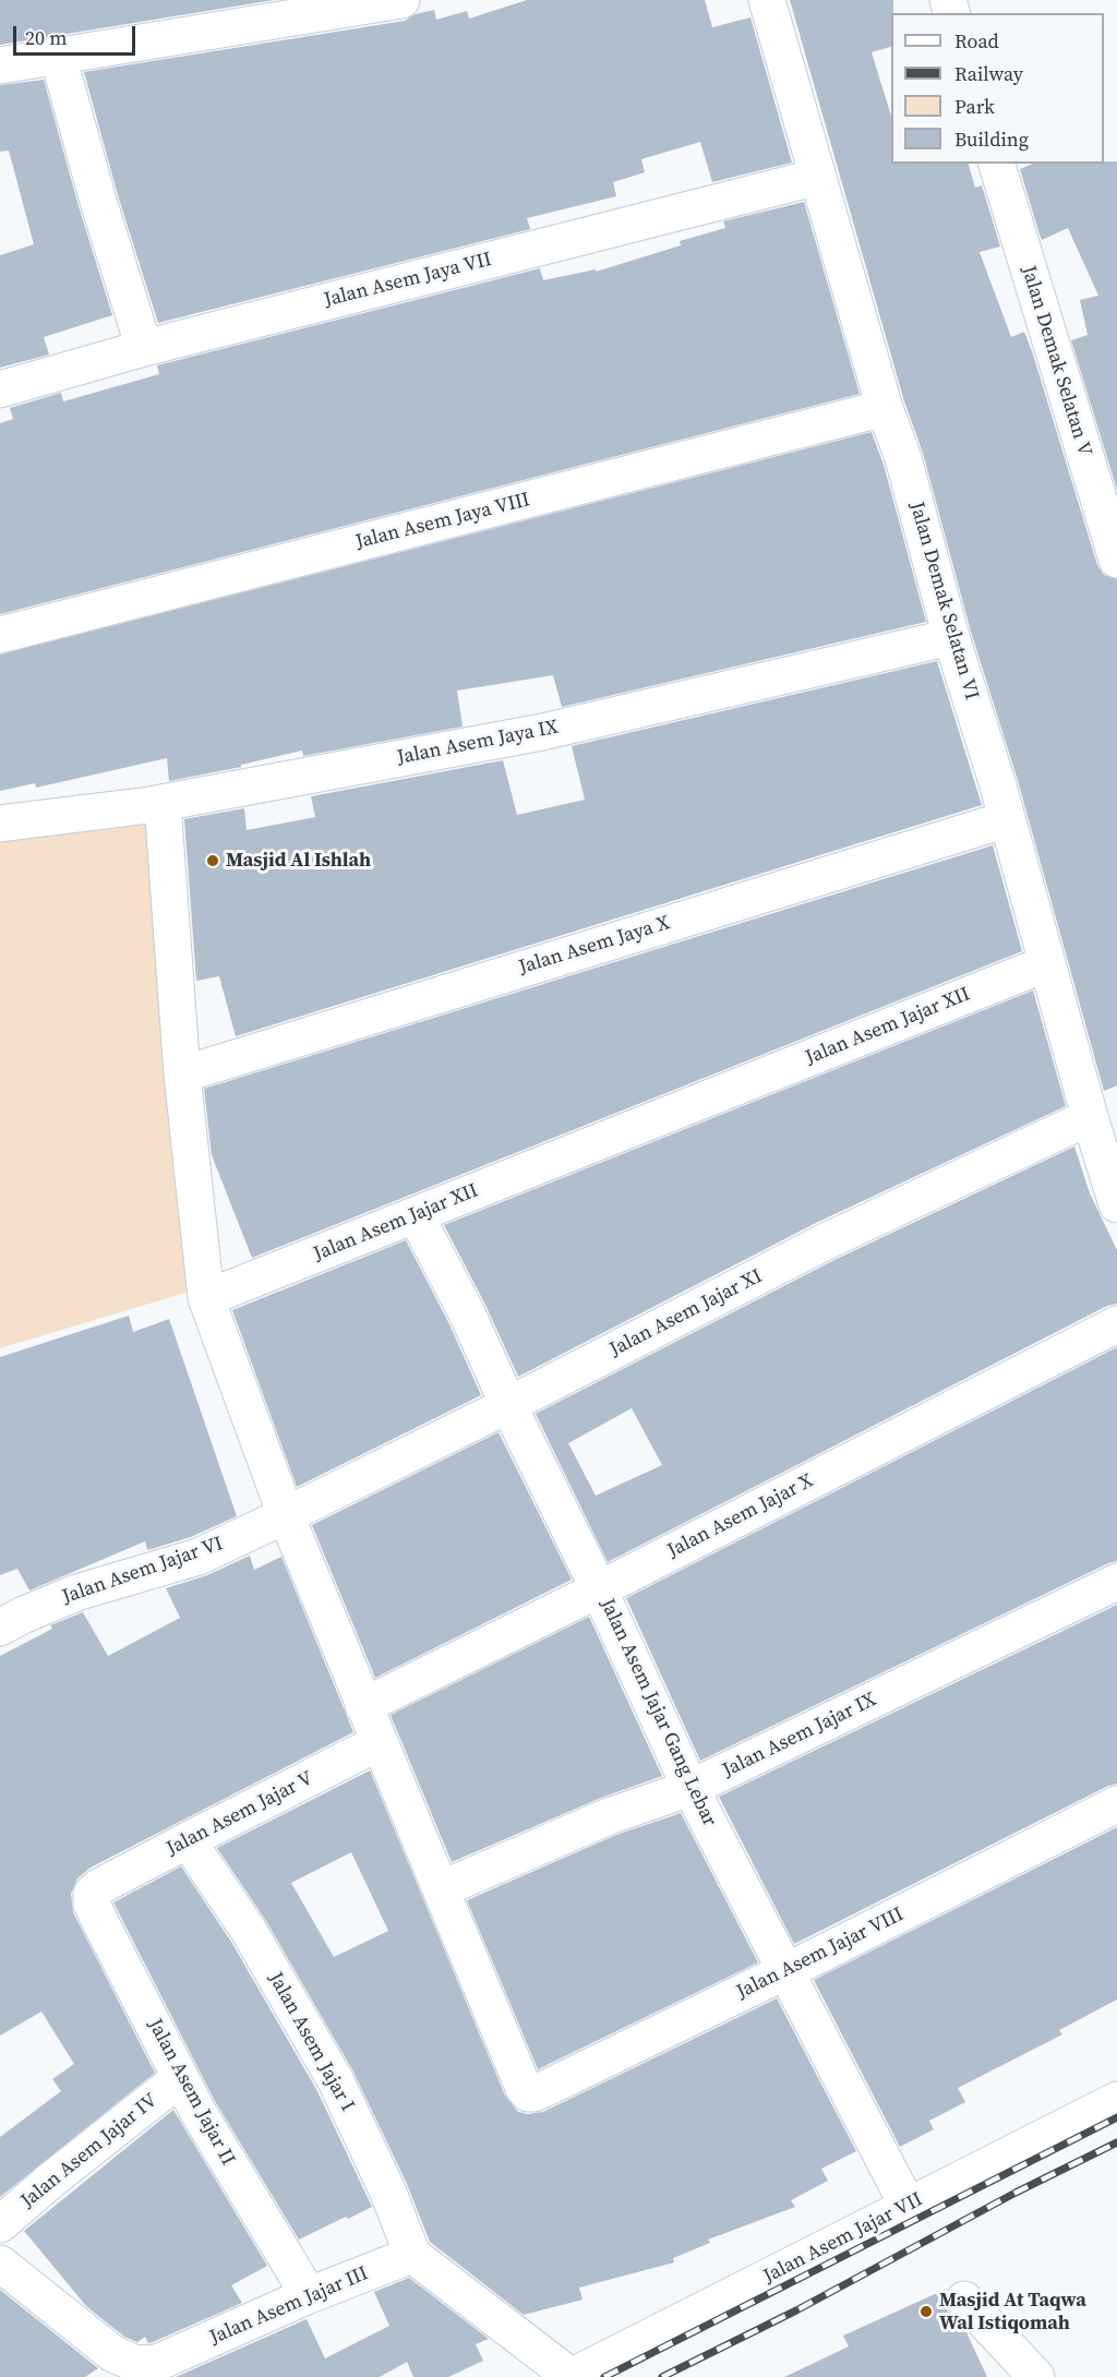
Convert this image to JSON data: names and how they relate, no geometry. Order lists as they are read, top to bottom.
{
  "streets": {
    "street": [
      "Jalan Asem Jaya VII",
      "Jalan Demak Selatan V",
      "Jalan Asem Jaya VIII",
      "Jalan Demak Selatan VI",
      "Jalan Asem Jaya IX",
      "Jalan Asem Jaya X",
      "Jalan Asem Jajar XII",
      "Jalan Asem Jajar XI",
      "Jalan Asem Jajar X",
      "Jalan Asem Jajar VI",
      "Jalan Asem Jajar Gang Lebar",
      "Jalan Asem Jajar IX",
      "Jalan Asem Jajar V",
      "Jalan Asem Jajar VIII",
      "Jalan Asem Jajar I",
      "Jalan Asem Jajar II",
      "Jalan Asem Jajar IV",
      "Jalan Asem Jajar VII",
      "Jalan Asem Jajar III"
    ]
  },
  "crossings": [
    ["Jalan Asem Jaya VII", "Jalan Demak Selatan VI"],
    ["Jalan Asem Jaya VIII", "Jalan Demak Selatan VI"],
    ["Jalan Demak Selatan VI", "Jalan Asem Jaya IX"],
    ["Jalan Demak Selatan VI", "Jalan Asem Jaya X"],
    ["Jalan Demak Selatan VI", "Jalan Asem Jajar XII"],
    ["Jalan Demak Selatan VI", "Jalan Asem Jajar XI"],
    ["Jalan Asem Jajar XII", "Jalan Asem Jajar Gang Lebar"],
    ["Jalan Asem Jajar XI", "Jalan Asem Jajar VI"],
    ["Jalan Asem Jajar XI", "Jalan Asem Jajar Gang Lebar"],
    ["Jalan Asem Jajar X", "Jalan Asem Jajar Gang Lebar"],
    ["Jalan Asem Jajar Gang Lebar", "Jalan Asem Jajar IX"],
    ["Jalan Asem Jajar Gang Lebar", "Jalan Asem Jajar VIII"],
    ["Jalan Asem Jajar Gang Lebar", "Jalan Asem Jajar VII"],
    ["Jalan Asem Jajar IX", "Jalan Asem Jajar VIII"],
    ["Jalan Asem Jajar V", "Jalan Asem Jajar I"],
    ["Jalan Asem Jajar V", "Jalan Asem Jajar II"],
    ["Jalan Asem Jajar I", "Jalan Asem Jajar III"],
    ["Jalan Asem Jajar II", "Jalan Asem Jajar IV"],
    ["Jalan Asem Jajar II", "Jalan Asem Jajar III"]
  ],
  "places": ["Masjid Al Ishlah", "Masjid At Taqwa Wal Istiqomah"],
  "legend": [
    "Road",
    "Railway",
    "Park",
    "Building"
  ],
  "scale_bar": "20 m"
}
